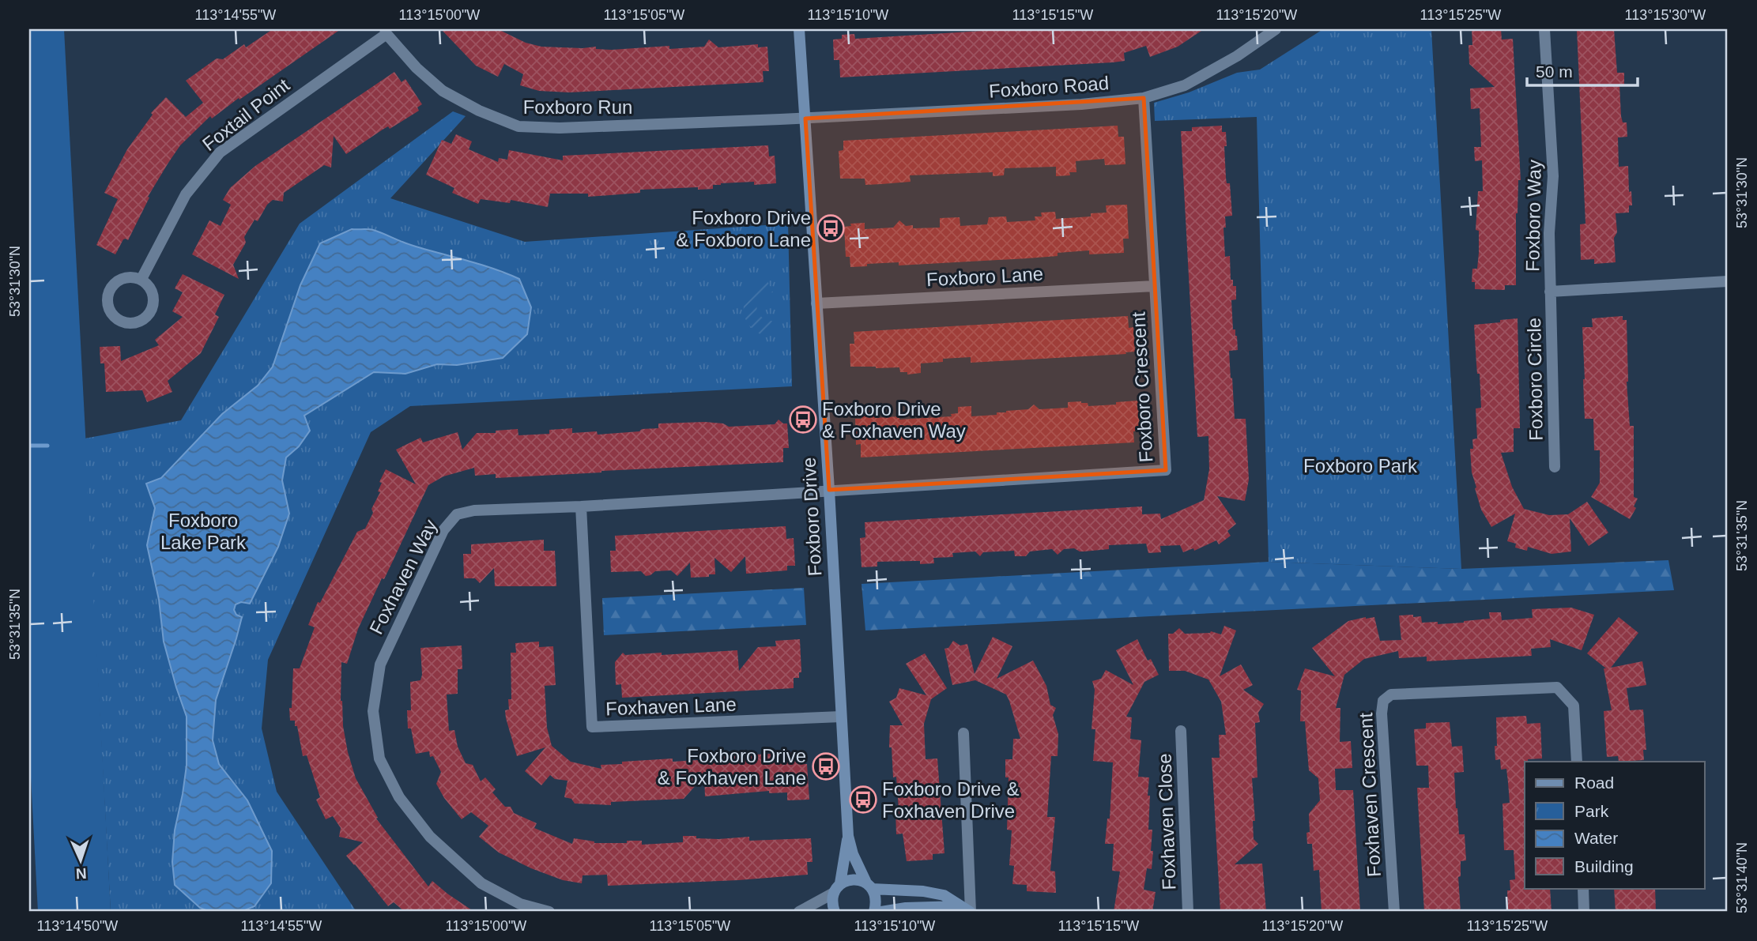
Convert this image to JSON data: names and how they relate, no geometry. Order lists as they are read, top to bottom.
{
  "streets": {
    "street": [
      "Foxboro Road",
      "Foxboro Run",
      "Foxtail Point",
      "Foxboro Way",
      "Foxboro Lane",
      "Foxboro Circle",
      "Foxboro Crescent",
      "Foxboro Drive",
      "Foxhaven Way",
      "Foxhaven Lane",
      "Foxhaven Crescent",
      "Foxhaven Close"
    ]
  },
  "crossings": [
    ["Foxboro Road", "Foxboro Run"],
    ["Foxboro Road", "Foxboro Crescent"],
    ["Foxboro Road", "Foxboro Drive"],
    ["Foxboro Run", "Foxtail Point"],
    ["Foxboro Run", "Foxboro Drive"],
    ["Foxboro Way", "Foxboro Circle"],
    ["Foxboro Lane", "Foxboro Crescent"],
    ["Foxboro Lane", "Foxboro Drive"],
    ["Foxboro Crescent", "Foxboro Drive"],
    ["Foxboro Crescent", "Foxhaven Way"],
    ["Foxboro Drive", "Foxhaven Way"],
    ["Foxboro Drive", "Foxhaven Lane"],
    ["Foxhaven Way", "Foxhaven Lane"]
  ],
  "parks": ["Foxboro Park", "Foxboro Lake Park"],
  "places": {
    "bus stop": [
      "Foxboro Drive & Foxboro Lane",
      "Foxboro Drive & Foxhaven Way",
      "Foxboro Drive & Foxhaven Lane",
      "Foxboro Drive & Foxhaven Drive"
    ]
  },
  "legend": [
    "Road",
    "Park",
    "Water",
    "Building"
  ],
  "scale_bar": "50 m",
  "north": "bottom",
  "coordinates": [
    "113°14'55\"W",
    "113°15'00\"W",
    "113°15'05\"W",
    "113°15'10\"W",
    "113°15'15\"W",
    "113°15'20\"W",
    "113°15'25\"W",
    "113°15'30\"W",
    "53°31'30\"N",
    "53°31'35\"N",
    "53°31'40\"N",
    "113°14'50\"W"
  ]
}
